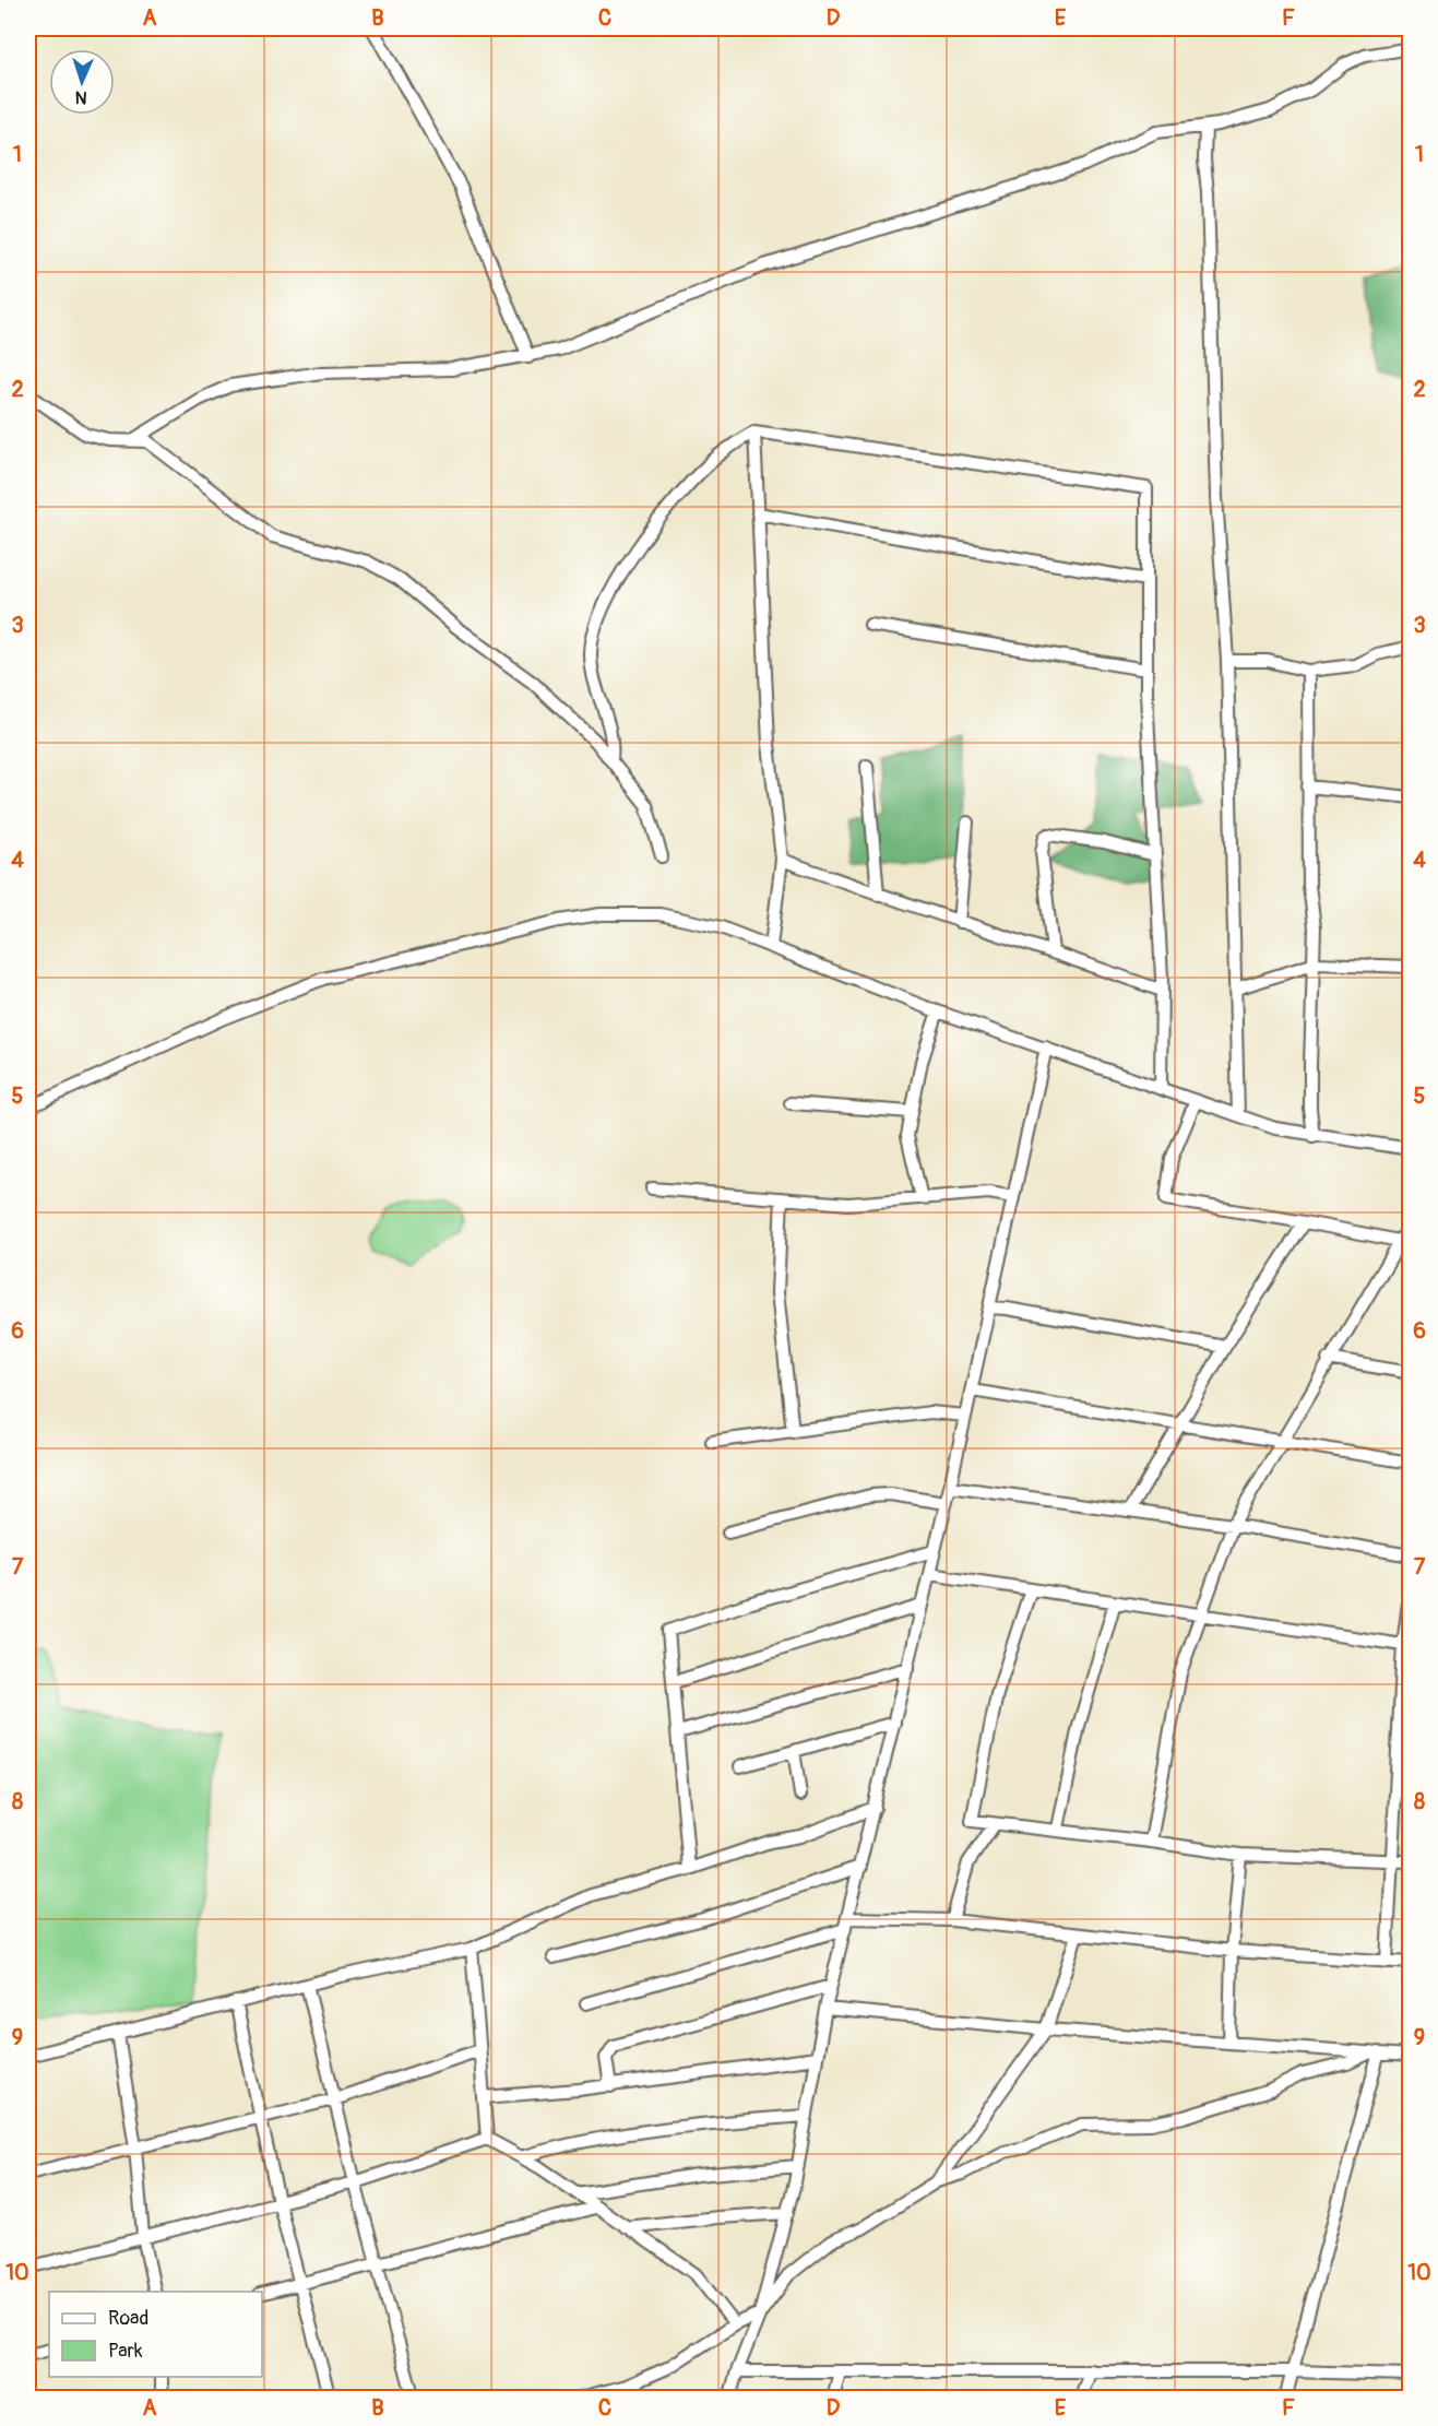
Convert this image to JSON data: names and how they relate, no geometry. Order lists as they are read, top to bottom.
{
  "legend": ["Road", "Park"],
  "north": "bottom",
  "grid": {
    "columns": [
      "A",
      "B",
      "C",
      "D",
      "E",
      "F"
    ],
    "rows": [
      "1",
      "2",
      "3",
      "4",
      "5",
      "6",
      "7",
      "8",
      "9",
      "10"
    ]
  }
}
